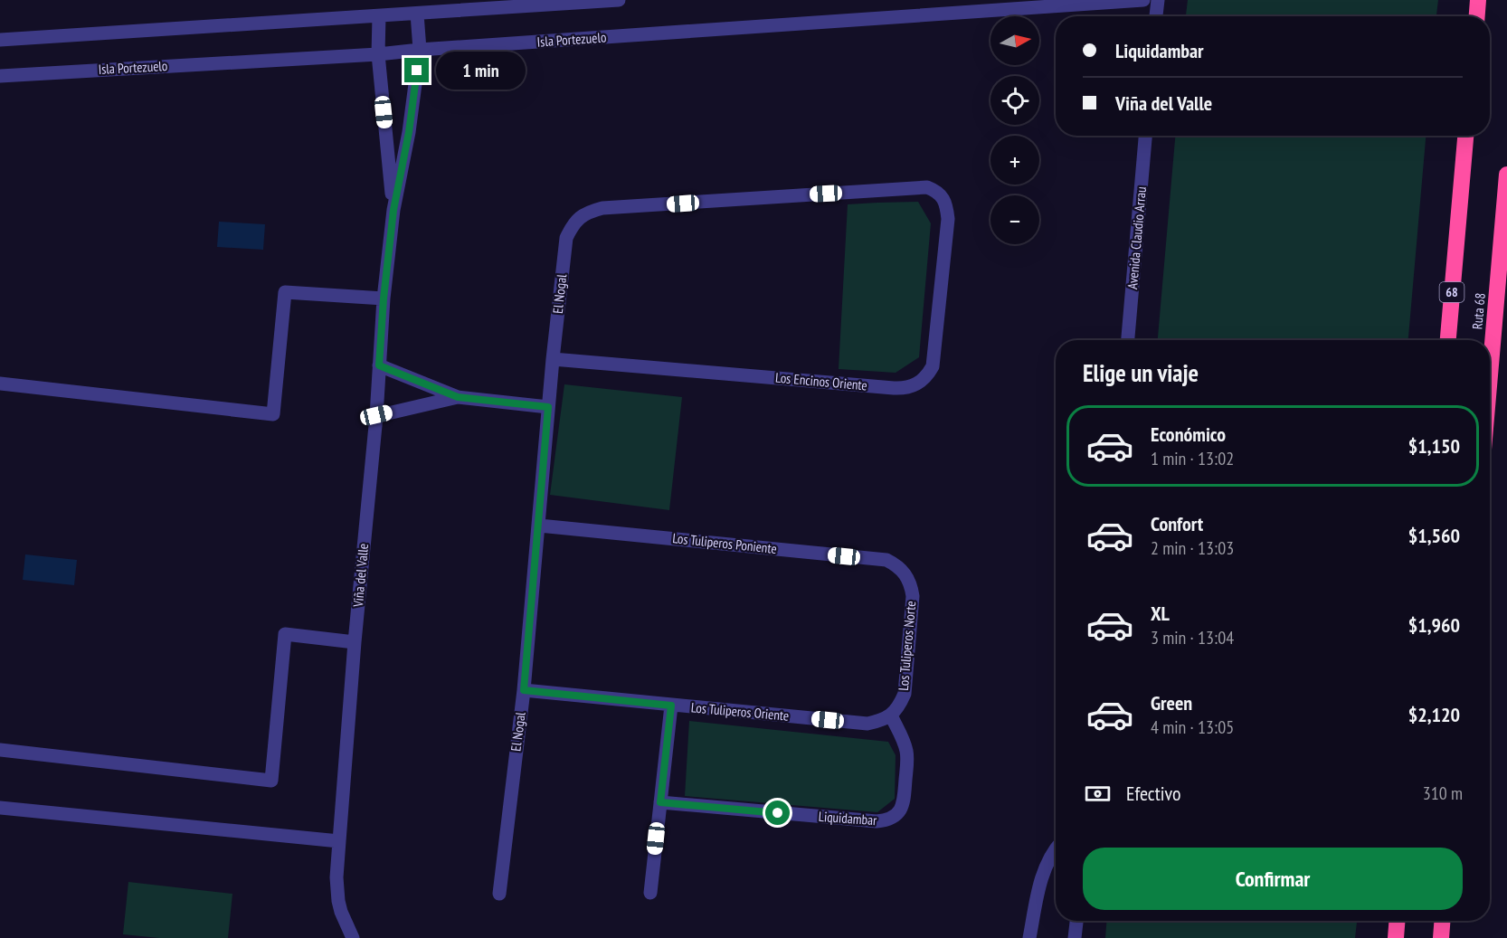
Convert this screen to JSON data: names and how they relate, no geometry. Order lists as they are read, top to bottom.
{
  "streets": {
    "highway": ["68", "Ruta 68"],
    "street": [
      "Isla Portezuelo",
      "Avenida Claudio Arrau",
      "El Nogal",
      "Los Encinos Oriente",
      "Los Tuliperos Poniente",
      "Viña del Valle",
      "Los Tuliperos Norte",
      "Los Tuliperos Oriente",
      "Liquidambar"
    ]
  },
  "crossings": [
    ["Isla Portezuelo", "Viña del Valle"],
    ["El Nogal", "Los Encinos Oriente"],
    ["El Nogal", "Los Tuliperos Poniente"],
    ["El Nogal", "Los Tuliperos Oriente"],
    ["Los Tuliperos Poniente", "Los Tuliperos Norte"],
    ["Los Tuliperos Norte", "Los Tuliperos Oriente"],
    ["Los Tuliperos Norte", "Liquidambar"],
    ["Los Tuliperos Oriente", "Liquidambar"]
  ],
  "north": "right",
  "page": {
    "map_buttons": ["+", "−"],
    "banner": ["Liquidambar", "Viña del Valle"],
    "bubble": "1 min",
    "heading": "Elige un viaje",
    "list": [
      {
        "name": "Económico",
        "note": "1 min · 13:02",
        "value": "$1,150"
      },
      {
        "name": "Confort",
        "note": "2 min · 13:03",
        "value": "$1,560"
      },
      {
        "name": "XL",
        "note": "3 min · 13:04",
        "value": "$1,960"
      },
      {
        "name": "Green",
        "note": "4 min · 13:05",
        "value": "$2,120"
      }
    ],
    "pay": ["Efectivo", "310 m"],
    "buttons": "Confirmar"
  }
}
